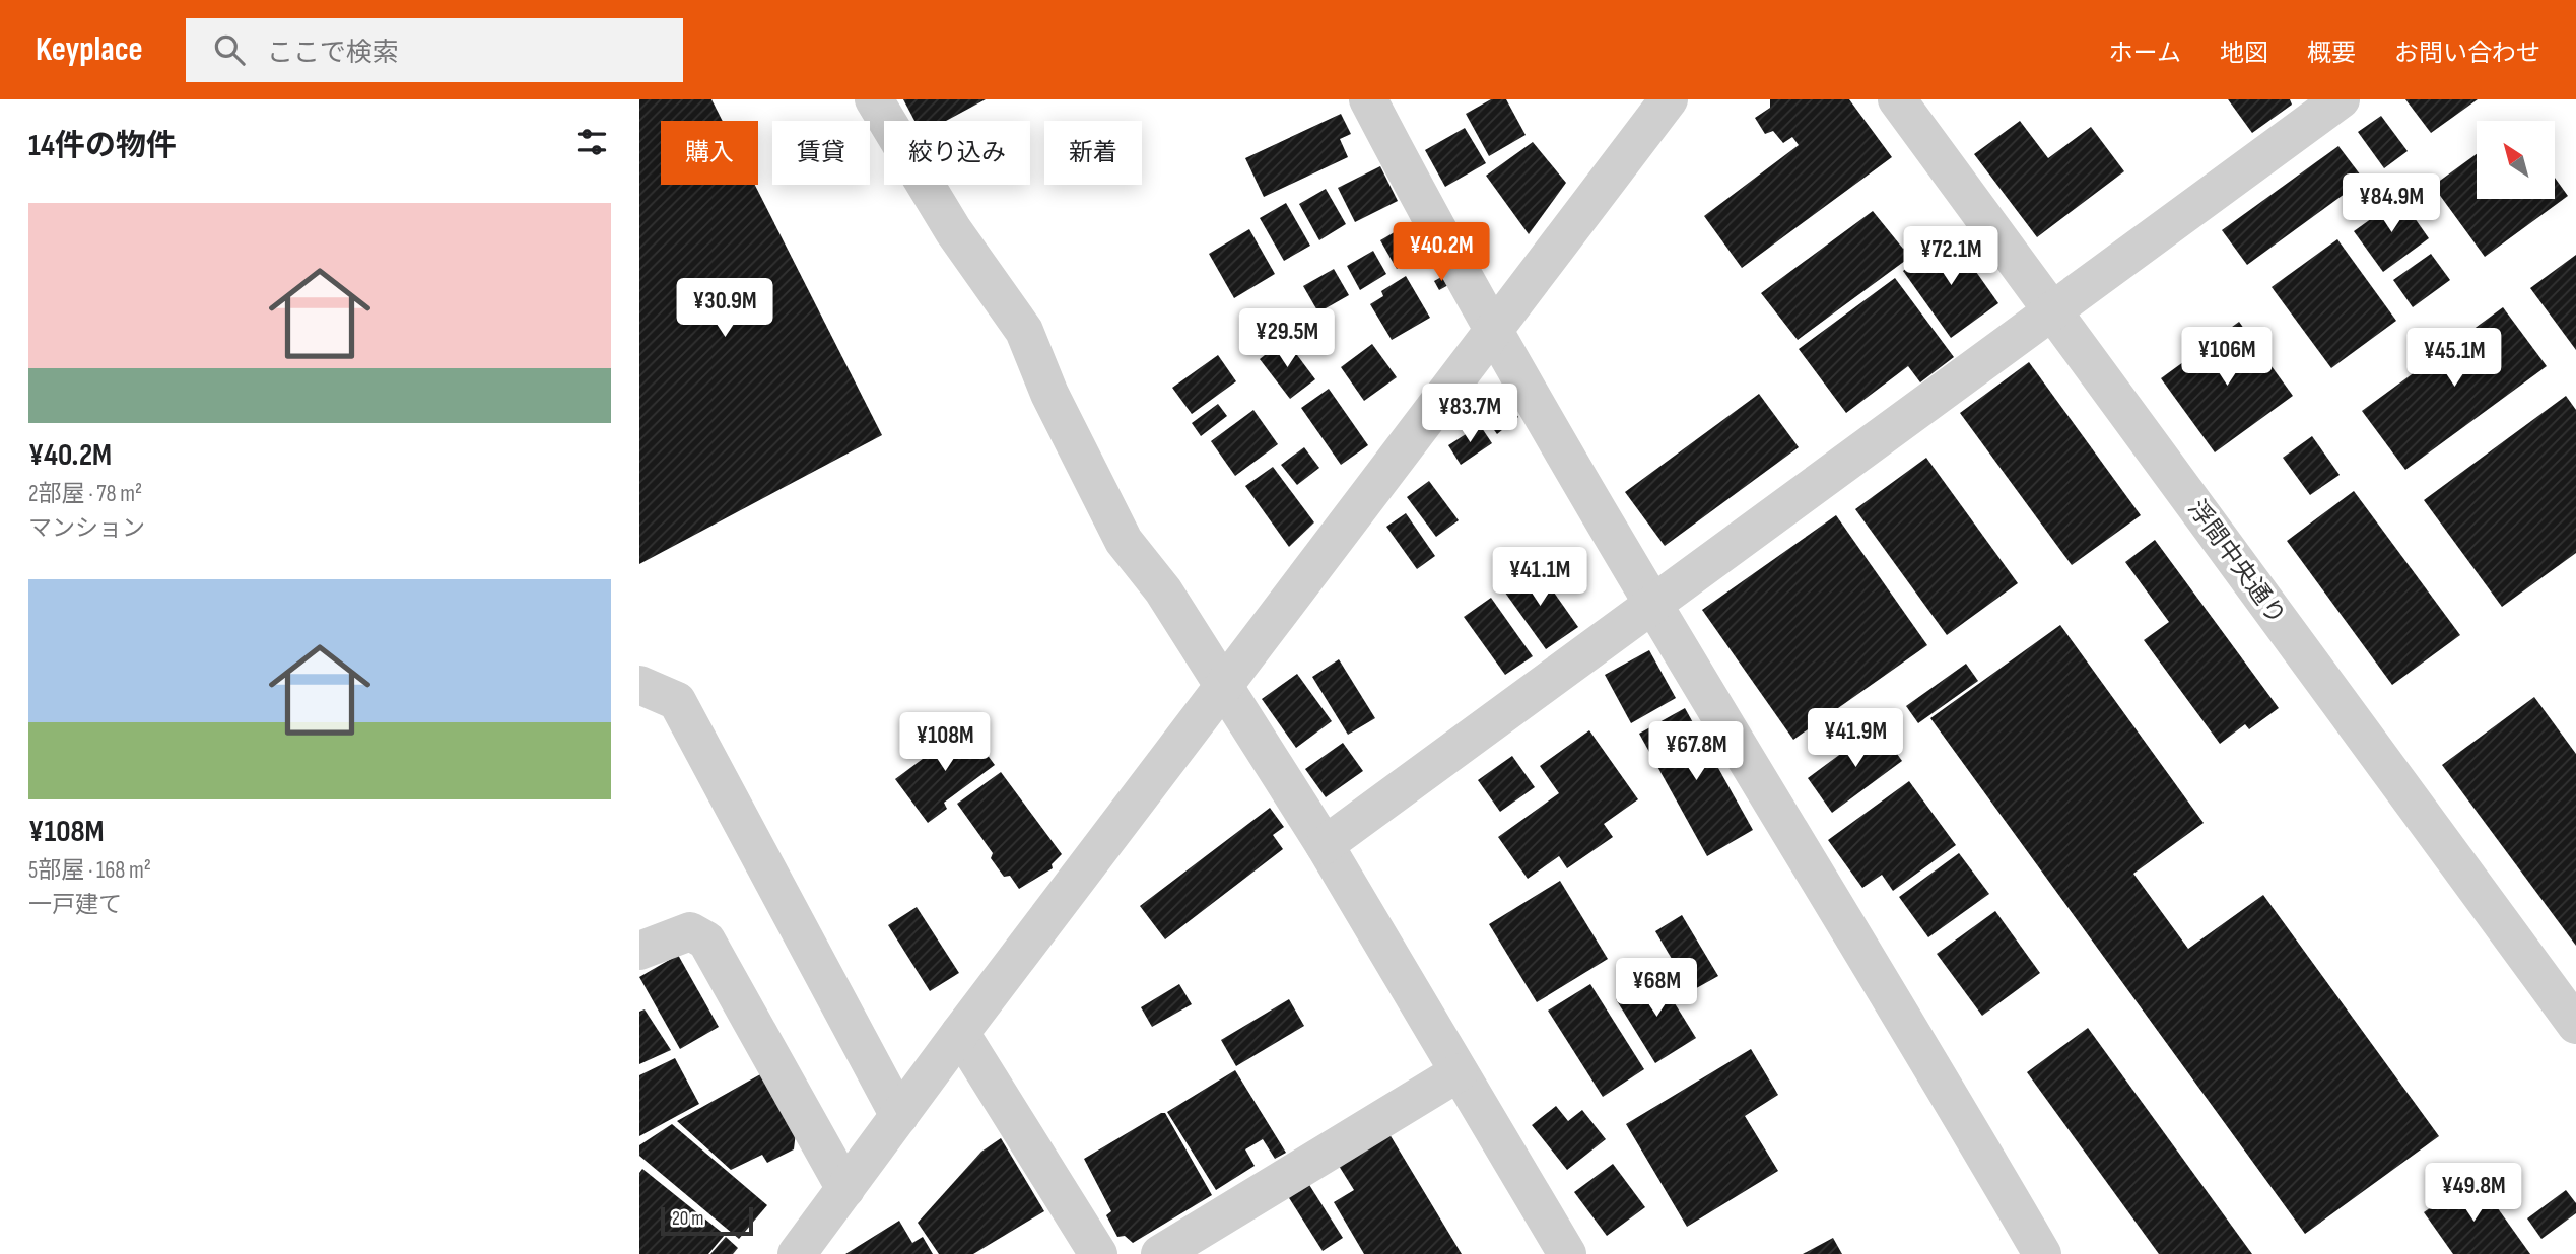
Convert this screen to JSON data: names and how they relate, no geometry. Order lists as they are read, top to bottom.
{
  "streets": {
    "street": ["浮間中央通り"]
  },
  "scale_bar": "20 m",
  "north": "top left",
  "page": {
    "header": "Keyplace",
    "search": "ここで検索",
    "nav": [
      "ホーム",
      "地図",
      "概要",
      "お問い合わせ"
    ],
    "heading": "14件の物件",
    "chip": [
      "購入",
      "賃貸",
      "絞り込み",
      "新着"
    ],
    "price": [
      "¥84.9M",
      "¥40.2M",
      "¥72.1M",
      "¥30.9M",
      "¥29.5M",
      "¥106M",
      "¥45.1M",
      "¥83.7M",
      "¥41.1M",
      "¥41.9M",
      "¥108M",
      "¥67.8M",
      "¥68M",
      "¥49.8M"
    ],
    "list": [
      {
        "name": "¥40.2M",
        "note": "2部屋 · 78 m² · マンション"
      },
      {
        "name": "¥108M",
        "note": "5部屋 · 168 m² · 一戸建て"
      }
    ],
    "scale": "20 m"
  }
}
